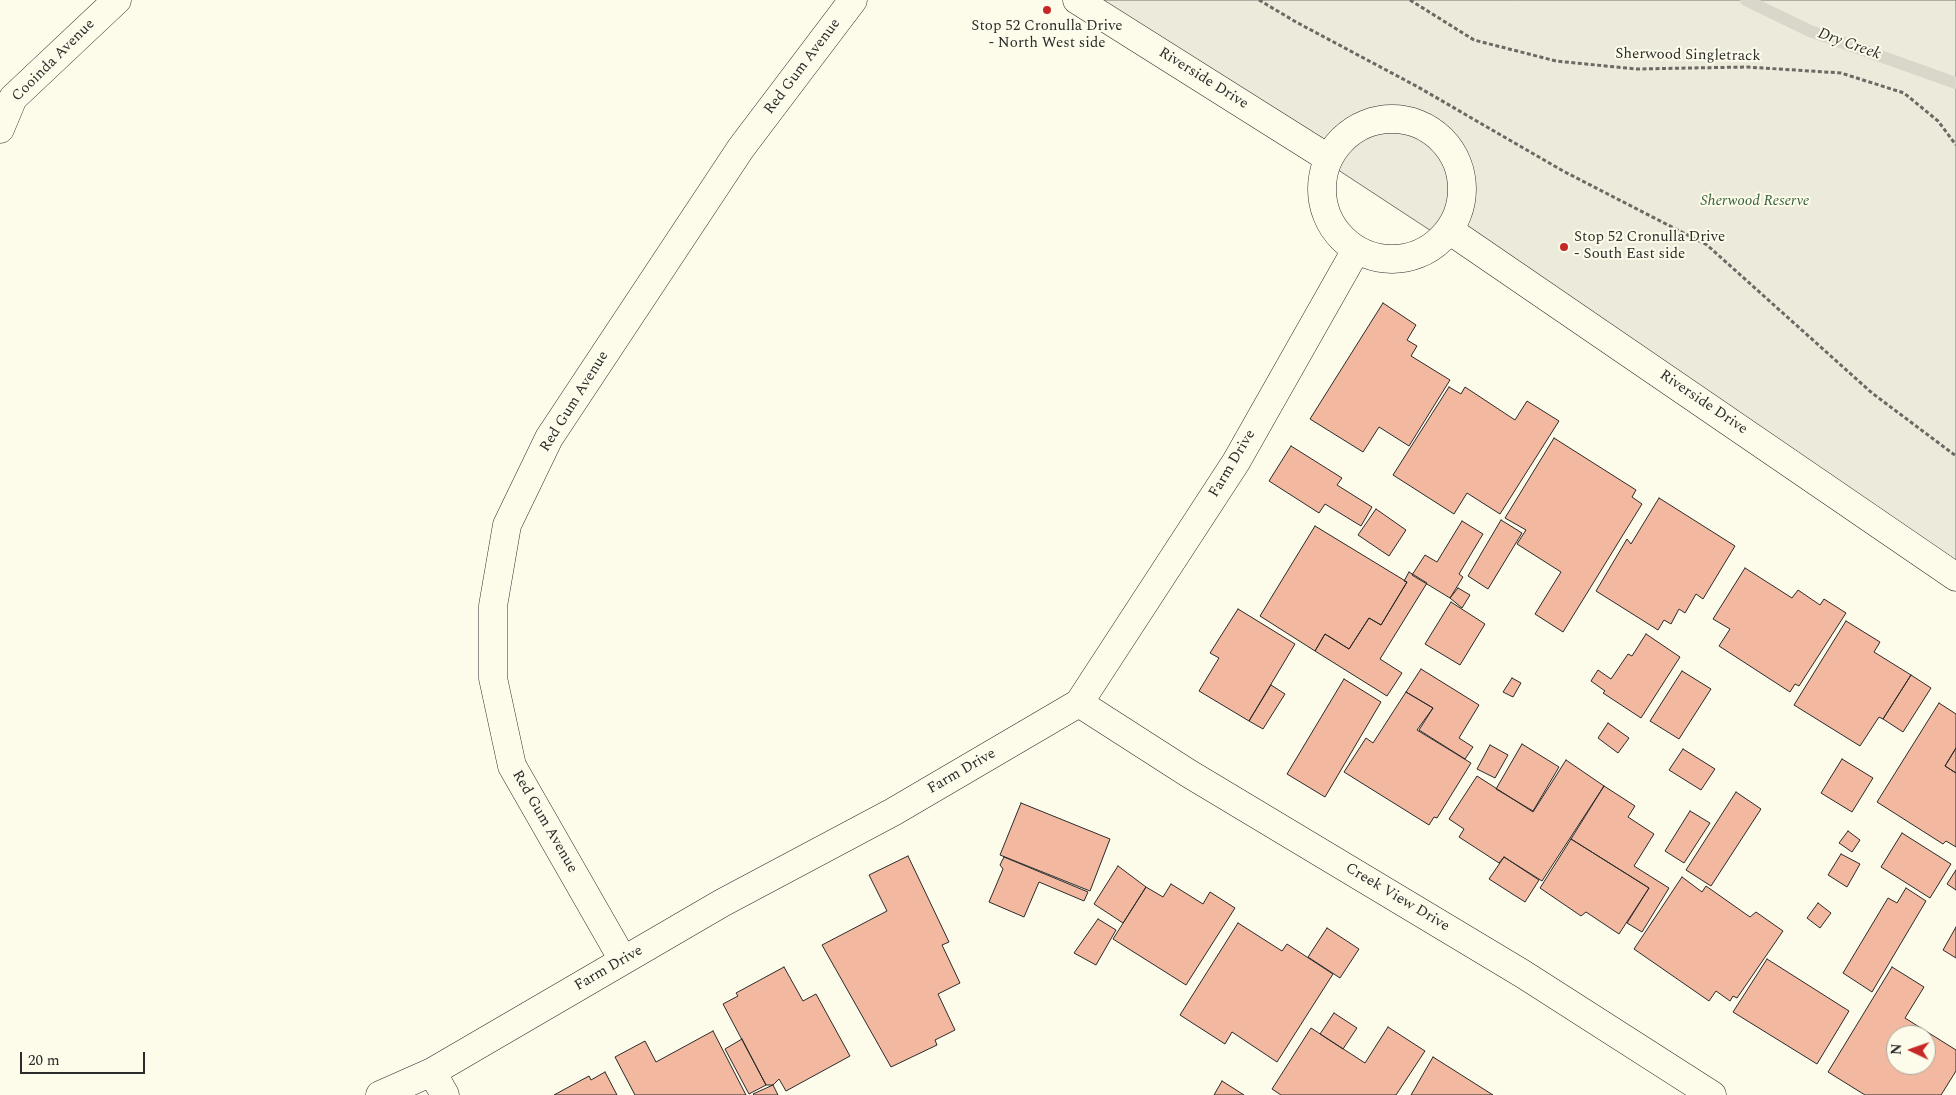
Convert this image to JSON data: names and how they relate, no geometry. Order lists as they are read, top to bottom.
{
  "streets": {
    "street": [
      "Cooinda Avenue",
      "Red Gum Avenue",
      "Riverside Drive",
      "Farm Drive",
      "Creek View Drive"
    ],
    "path": ["Sherwood Singletrack"]
  },
  "crossings": [
    ["Red Gum Avenue", "Farm Drive"],
    ["Riverside Drive", "Farm Drive"],
    ["Farm Drive", "Creek View Drive"]
  ],
  "water": ["Dry Creek"],
  "parks": ["Sherwood Reserve"],
  "places": ["Stop 52 Cronulla Drive - North West side", "Stop 52 Cronulla Drive - South East side"],
  "scale_bar": "20 m",
  "north": "left"
}
